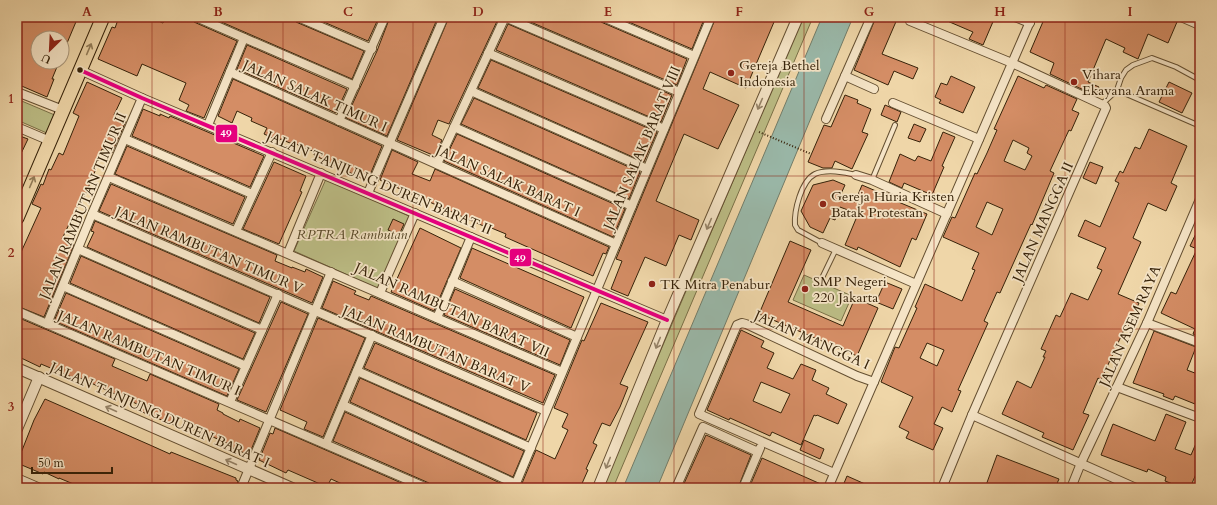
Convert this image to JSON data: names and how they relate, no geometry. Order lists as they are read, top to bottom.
{
  "streets": {
    "street": [
      "JALAN SALAK TIMUR I",
      "JALAN SALAK BARAT VIII",
      "JALAN SALAK BARAT I",
      "JALAN TANJUNG DUREN BARAT II",
      "JALAN RAMBUTAN TIMUR II",
      "JALAN MANGGA II",
      "JALAN RAMBUTAN TIMUR V",
      "JALAN RAMBUTAN BARAT VII",
      "JALAN ASEM RAYA",
      "JALAN MANGGA I",
      "JALAN RAMBUTAN BARAT V",
      "JALAN RAMBUTAN TIMUR I",
      "JALAN TANJUNG DUREN BARAT I"
    ]
  },
  "crossings": [
    ["JALAN SALAK TIMUR I", "JALAN SALAK BARAT I"],
    ["JALAN SALAK TIMUR I", "JALAN TANJUNG DUREN BARAT II"],
    ["JALAN SALAK BARAT VIII", "JALAN SALAK BARAT I"],
    ["JALAN SALAK BARAT VIII", "JALAN TANJUNG DUREN BARAT II"],
    ["JALAN SALAK BARAT VIII", "JALAN RAMBUTAN BARAT VII"],
    ["JALAN SALAK BARAT VIII", "JALAN RAMBUTAN BARAT V"],
    ["JALAN TANJUNG DUREN BARAT II", "JALAN RAMBUTAN TIMUR II"],
    ["JALAN RAMBUTAN TIMUR II", "JALAN RAMBUTAN TIMUR V"],
    ["JALAN RAMBUTAN TIMUR II", "JALAN RAMBUTAN BARAT VII"],
    ["JALAN RAMBUTAN TIMUR II", "JALAN RAMBUTAN TIMUR I"],
    ["JALAN RAMBUTAN TIMUR V", "JALAN RAMBUTAN BARAT V"]
  ],
  "one_way": ["JALAN TANJUNG DUREN BARAT I"],
  "parks": ["RPTRA Rambutan"],
  "places": [
    "Gereja Bethel Indonesia",
    "Vihara Ekayana Arama",
    "Gereja Huria Kristen Batak Protestan",
    "TK Mitra Penabur",
    "SMP Negeri 220 Jakarta"
  ],
  "lines": ["transit line 49"],
  "scale_bar": "50 m",
  "north": "bottom left",
  "grid": {
    "columns": [
      "A",
      "B",
      "C",
      "D",
      "E",
      "F",
      "G",
      "H",
      "I"
    ],
    "rows": ["1", "2", "3"]
  }
}
